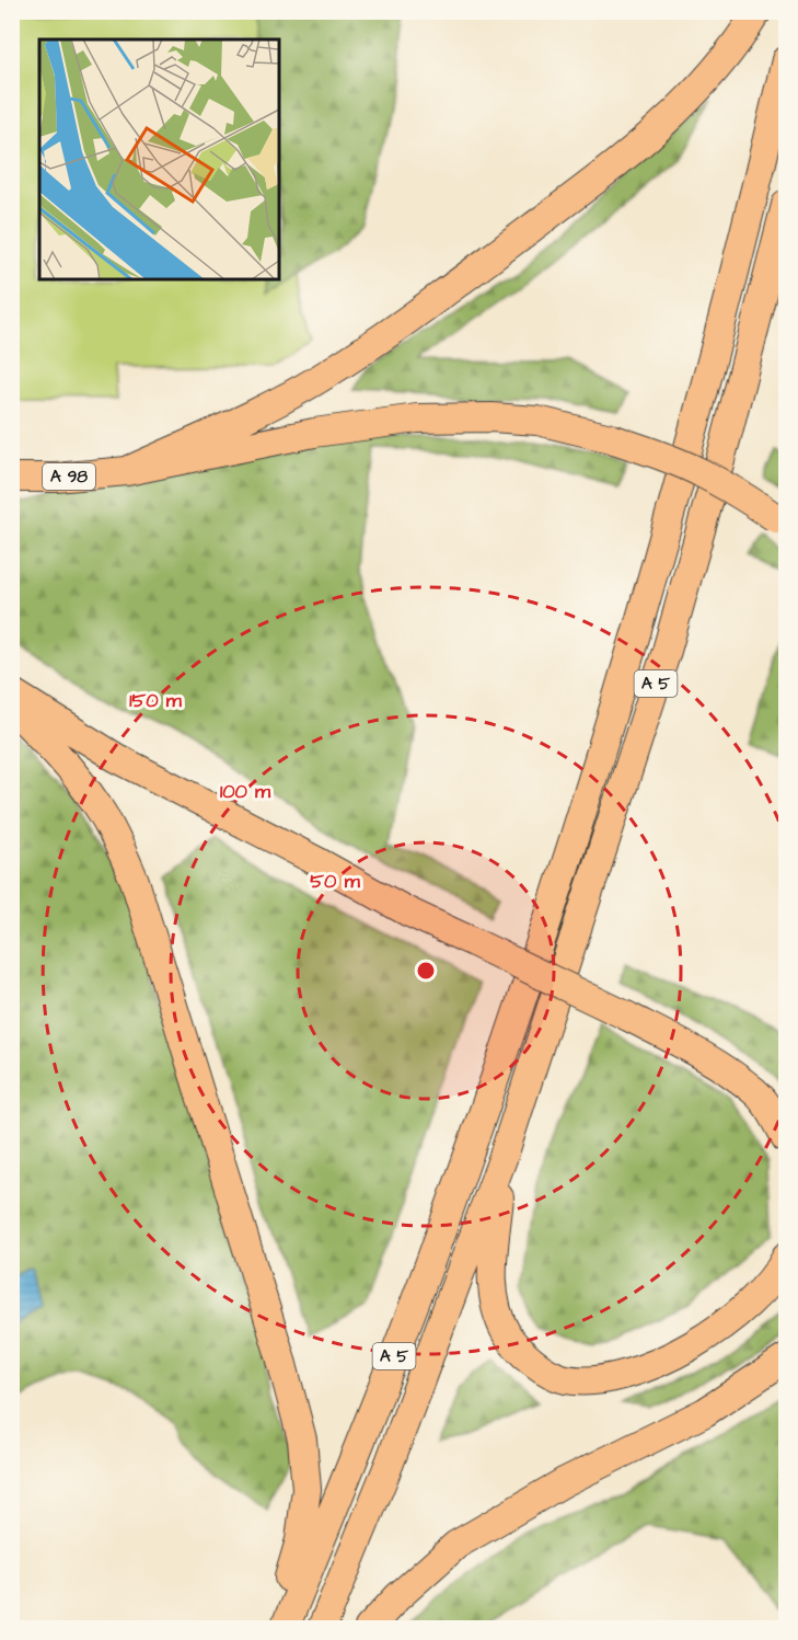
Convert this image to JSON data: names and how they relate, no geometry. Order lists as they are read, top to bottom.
{
  "streets": {
    "highway": ["A 98", "A 5"]
  },
  "rings": ["150 m", "100 m", "50 m"]
}
